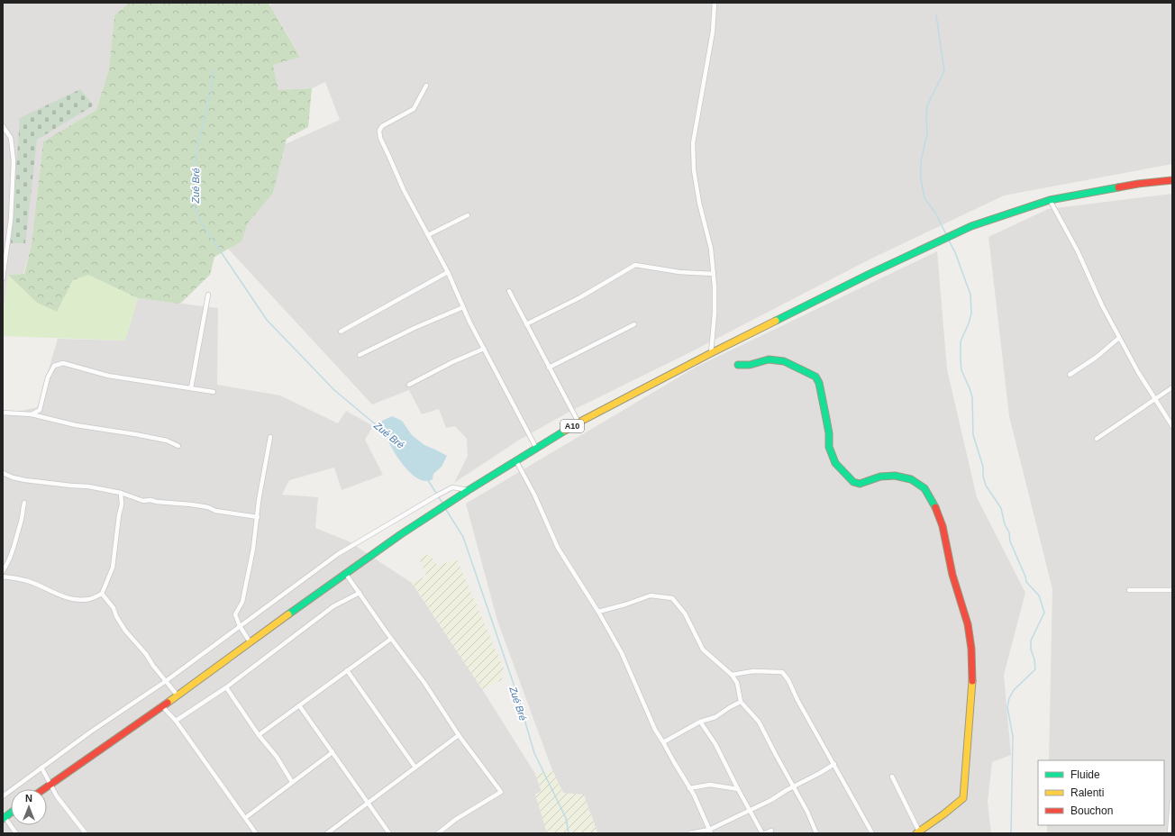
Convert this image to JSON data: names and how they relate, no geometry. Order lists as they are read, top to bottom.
{
  "streets": {
    "main road": ["A10"]
  },
  "water": ["Zué Bré"],
  "legend": ["Fluide", "Ralenti", "Bouchon"],
  "north": "top"
}
